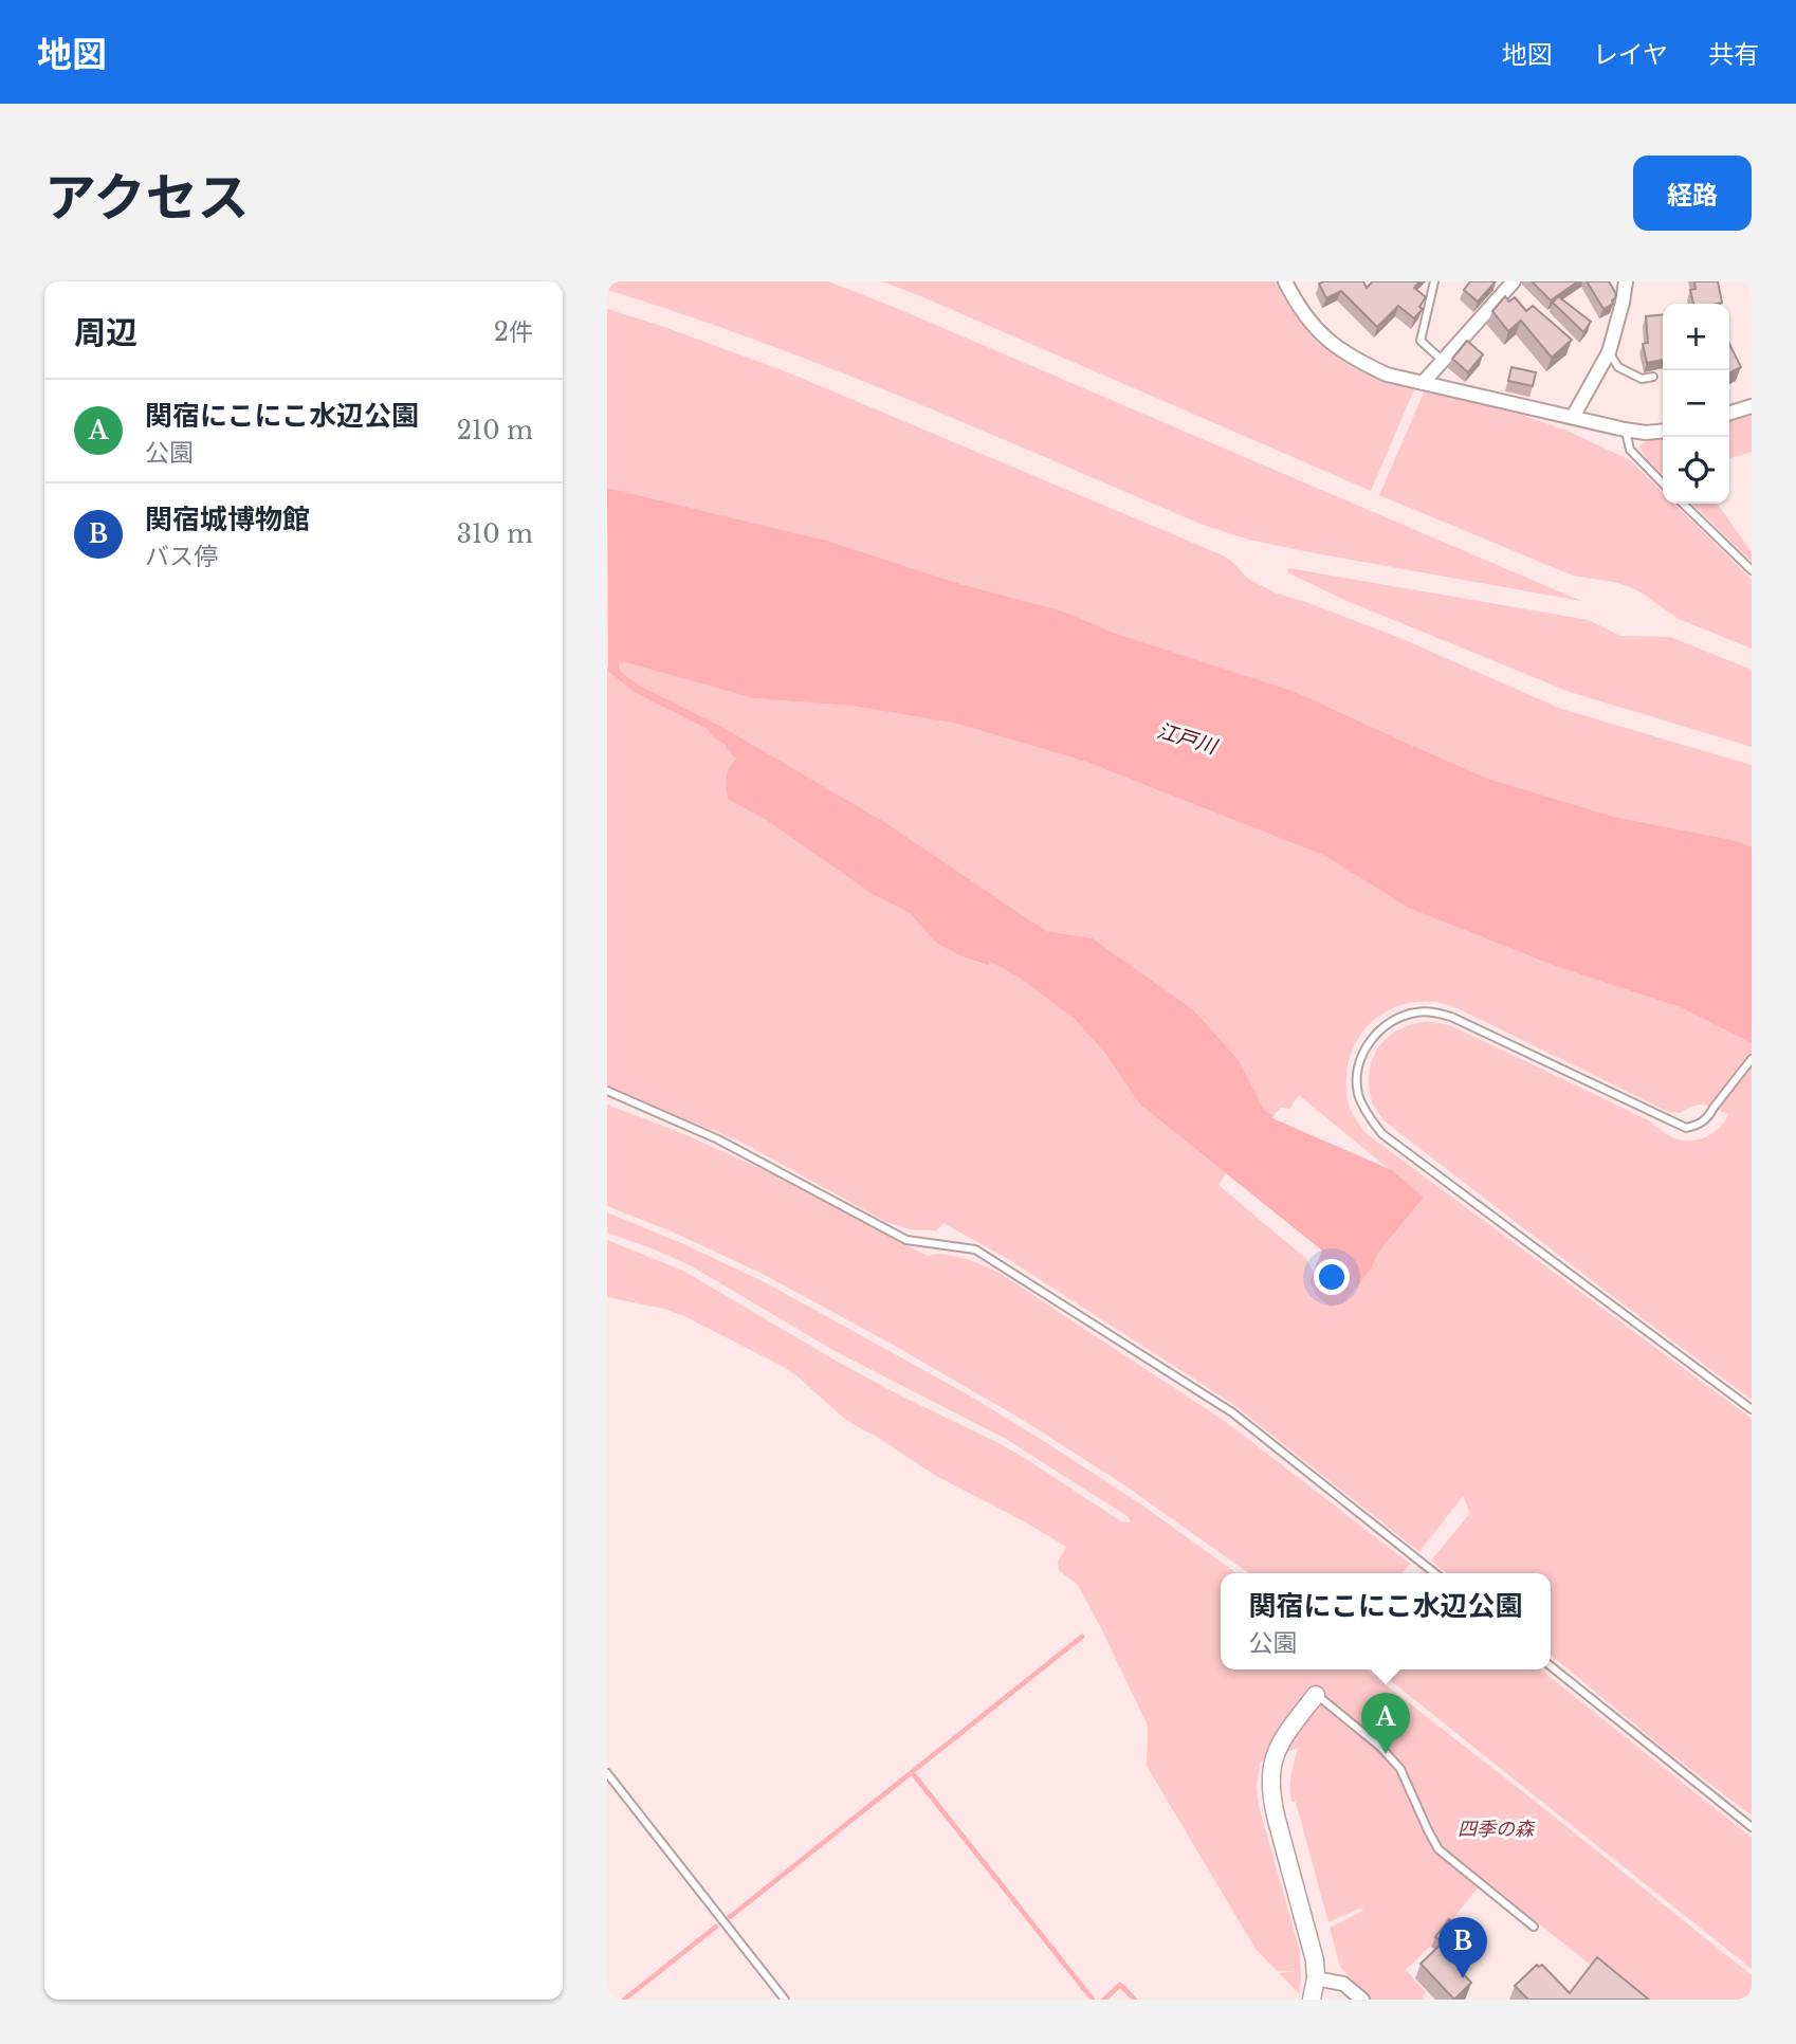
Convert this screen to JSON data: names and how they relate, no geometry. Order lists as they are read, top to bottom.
{
  "water": ["江戸川"],
  "parks": ["四季の森"],
  "page": {
    "header": "地図",
    "nav": ["地図", "レイヤ", "共有"],
    "title": "アクセス",
    "buttons": "経路",
    "heading": ["周辺", "2件"],
    "map_buttons": ["+", "−"],
    "list": [
      {
        "mark": "A",
        "name": "関宿にこにこ水辺公園",
        "note": "公園",
        "value": "210 m"
      },
      {
        "mark": "B",
        "name": "関宿城博物館",
        "note": "バス停",
        "value": "310 m"
      }
    ],
    "popup": ["関宿にこにこ水辺公園", "公園"],
    "pins": ["A", "B"]
  }
}
